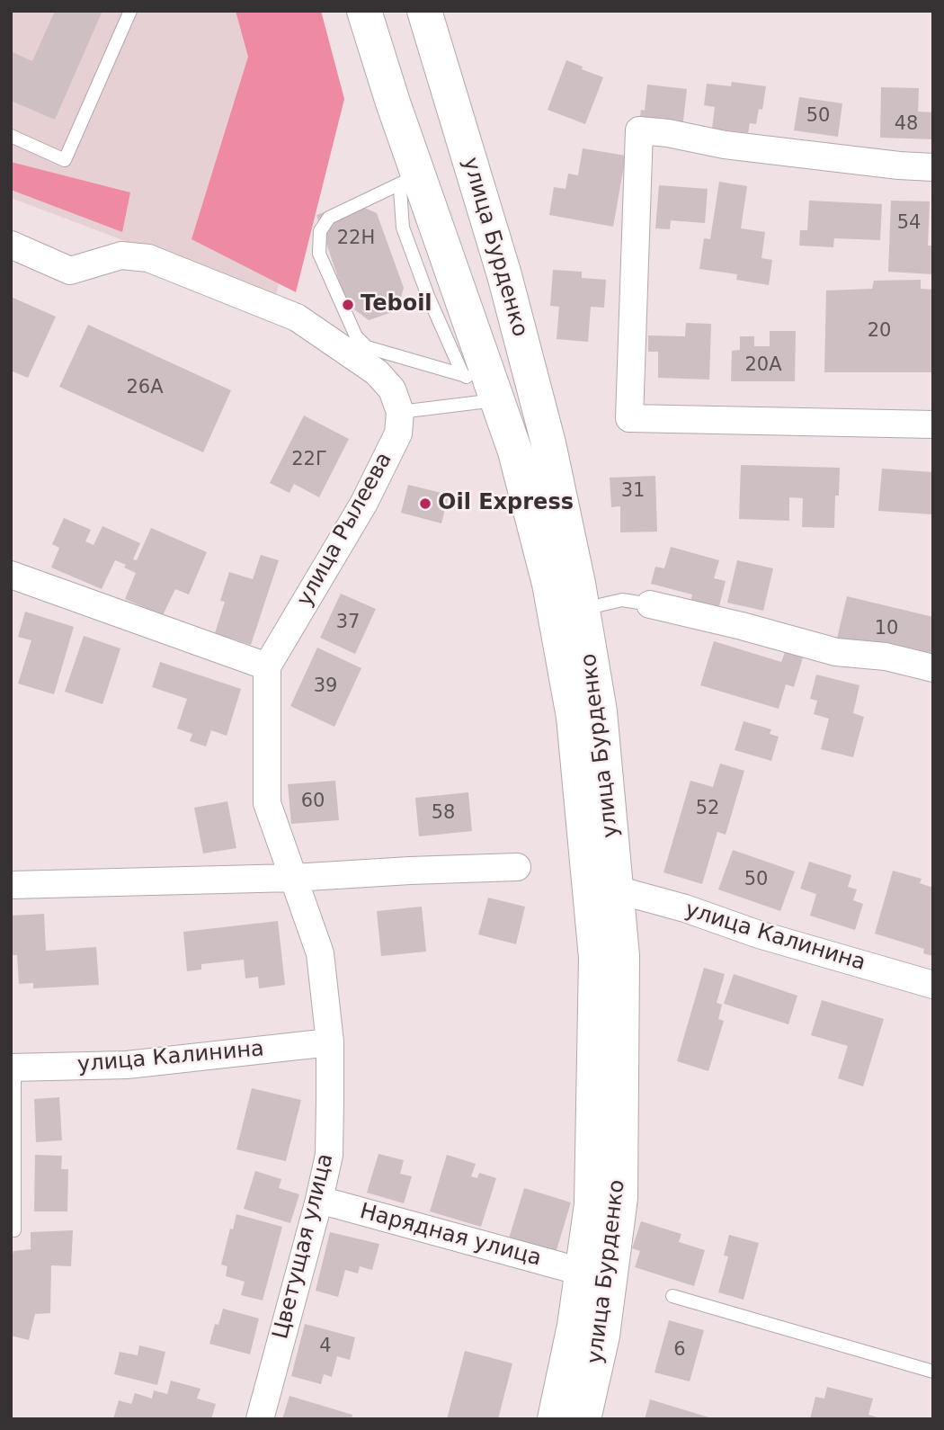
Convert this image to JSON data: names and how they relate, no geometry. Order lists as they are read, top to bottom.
{
  "streets": {
    "main road": ["улица Бурденко"],
    "street": [
      "улица Рылеева",
      "улица Калинина",
      "Нарядная улица",
      "Цветущая улица"
    ]
  },
  "crossings": [
    ["улица Бурденко", "улица Калинина"],
    ["улица Бурденко", "Нарядная улица"],
    ["улица Рылеева", "Цветущая улица"],
    ["улица Калинина", "Цветущая улица"],
    ["Нарядная улица", "Цветущая улица"]
  ],
  "places": ["Teboil", "Oil Express"],
  "house_numbers": [
    "50",
    "48",
    "54",
    "22Н",
    "20",
    "20А",
    "26А",
    "22Г",
    "31",
    "37",
    "10",
    "39",
    "60",
    "52",
    "58",
    "50",
    "4",
    "6"
  ]
}
